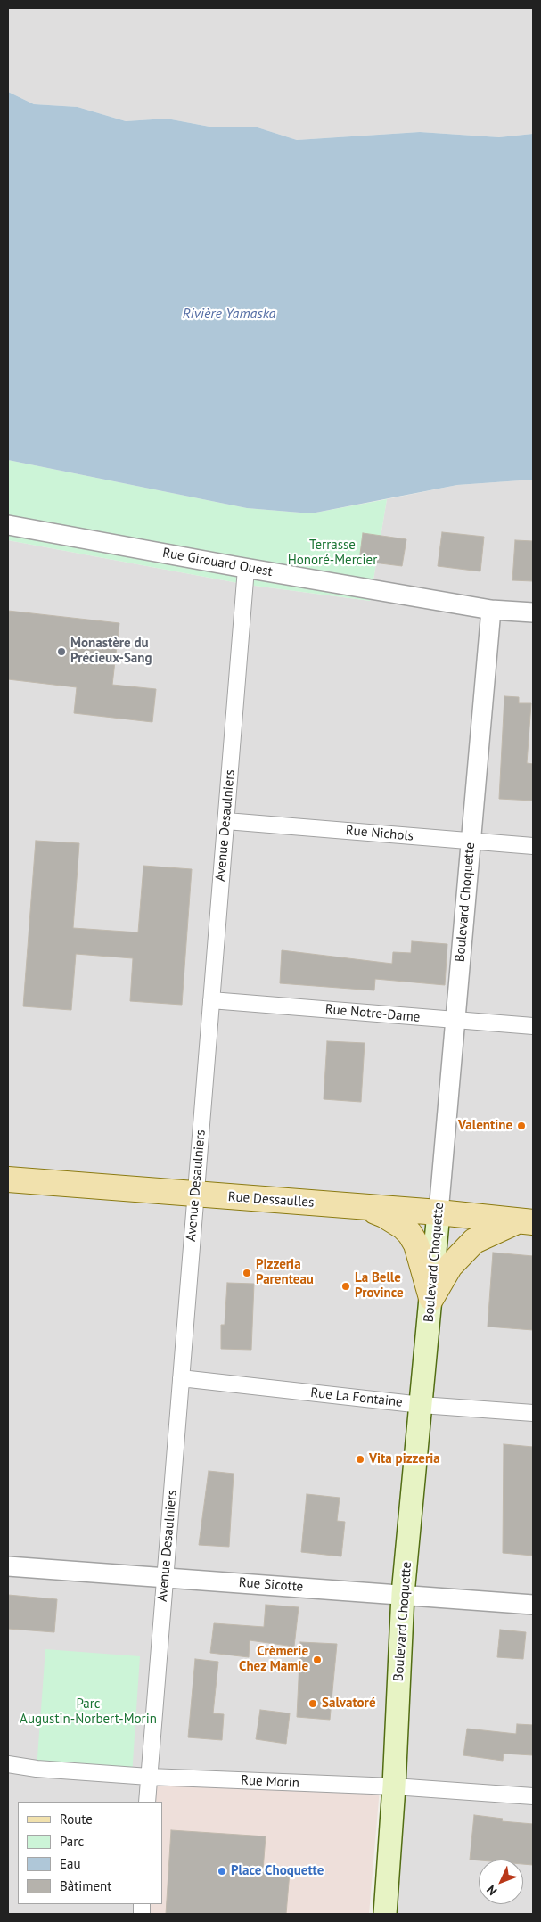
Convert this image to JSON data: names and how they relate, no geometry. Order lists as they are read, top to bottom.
{
  "streets": {
    "main road": ["Boulevard Choquette", "Rue Dessaulles"],
    "street": [
      "Rue Girouard Ouest",
      "Avenue Desaulniers",
      "Rue Nichols",
      "Rue Notre-Dame",
      "Rue La Fontaine",
      "Rue Sicotte",
      "Rue Morin"
    ]
  },
  "crossings": [
    ["Rue Girouard Ouest", "Avenue Desaulniers"],
    ["Rue Girouard Ouest", "Boulevard Choquette"],
    ["Avenue Desaulniers", "Rue Nichols"],
    ["Avenue Desaulniers", "Rue Notre-Dame"],
    ["Avenue Desaulniers", "Rue Dessaulles"],
    ["Avenue Desaulniers", "Rue La Fontaine"],
    ["Avenue Desaulniers", "Rue Sicotte"],
    ["Avenue Desaulniers", "Rue Morin"],
    ["Rue Nichols", "Boulevard Choquette"],
    ["Boulevard Choquette", "Rue Notre-Dame"],
    ["Boulevard Choquette", "Rue Dessaulles"],
    ["Boulevard Choquette", "Rue La Fontaine"],
    ["Boulevard Choquette", "Rue Sicotte"],
    ["Boulevard Choquette", "Rue Morin"]
  ],
  "water": ["Rivière Yamaska"],
  "parks": ["Terrasse Honoré-Mercier", "Parc Augustin-Norbert-Morin"],
  "places": [
    "Monastère du Précieux-Sang",
    "Valentine",
    "Pizzeria Parenteau",
    "La Belle Province",
    "Vita pizzeria",
    "Crèmerie Chez Mamie",
    "Salvatoré",
    "Place Choquette"
  ],
  "legend": [
    "Route",
    "Parc",
    "Eau",
    "Bâtiment"
  ],
  "north": "bottom left"
}
